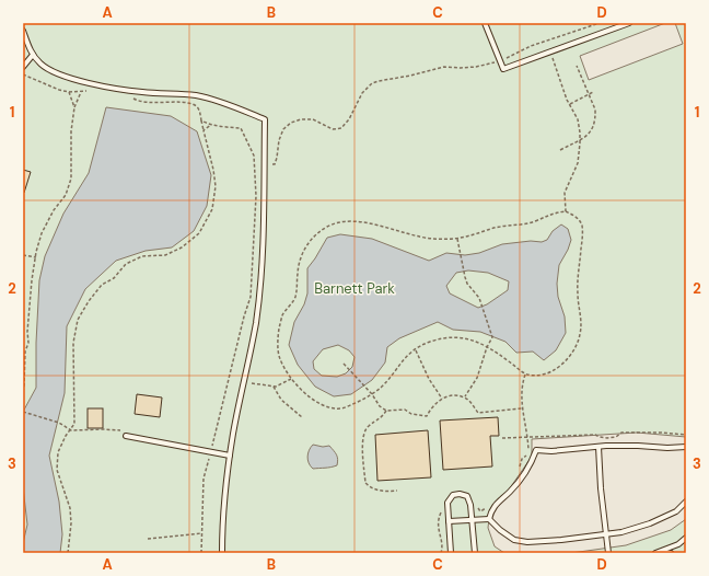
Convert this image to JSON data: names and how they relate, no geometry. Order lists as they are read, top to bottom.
{
  "parks": ["Barnett Park"],
  "grid": {
    "columns": [
      "A",
      "B",
      "C",
      "D"
    ],
    "rows": ["1", "2", "3"]
  }
}
